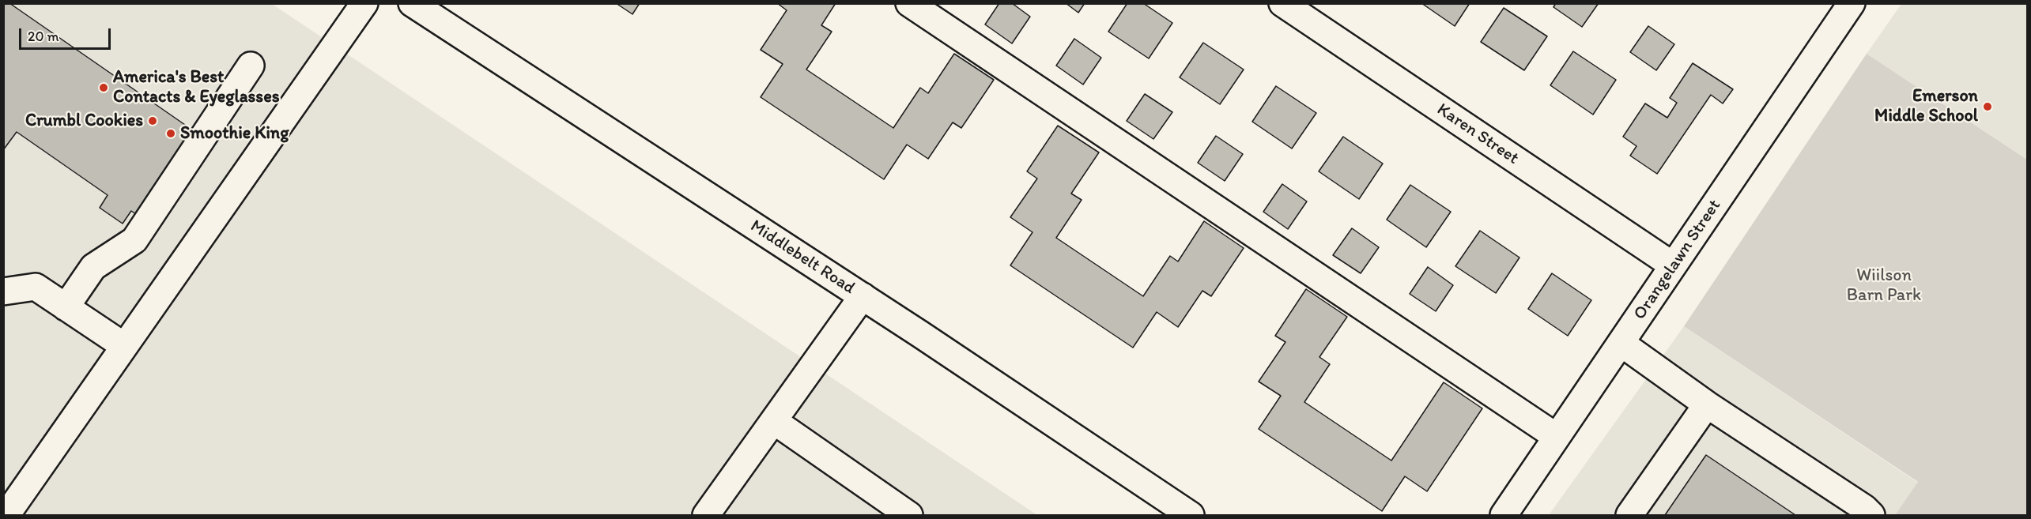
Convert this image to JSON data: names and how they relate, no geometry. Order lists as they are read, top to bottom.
{
  "streets": {
    "street": ["Karen Street", "Middlebelt Road", "Orangelawn Street"]
  },
  "crossings": [
    ["Karen Street", "Orangelawn Street"]
  ],
  "parks": ["Wiilson Barn Park"],
  "places": [
    "America's Best Contacts & Eyeglasses",
    "Emerson Middle School",
    "Crumbl Cookies",
    "Smoothie King"
  ],
  "scale_bar": "20 m"
}
